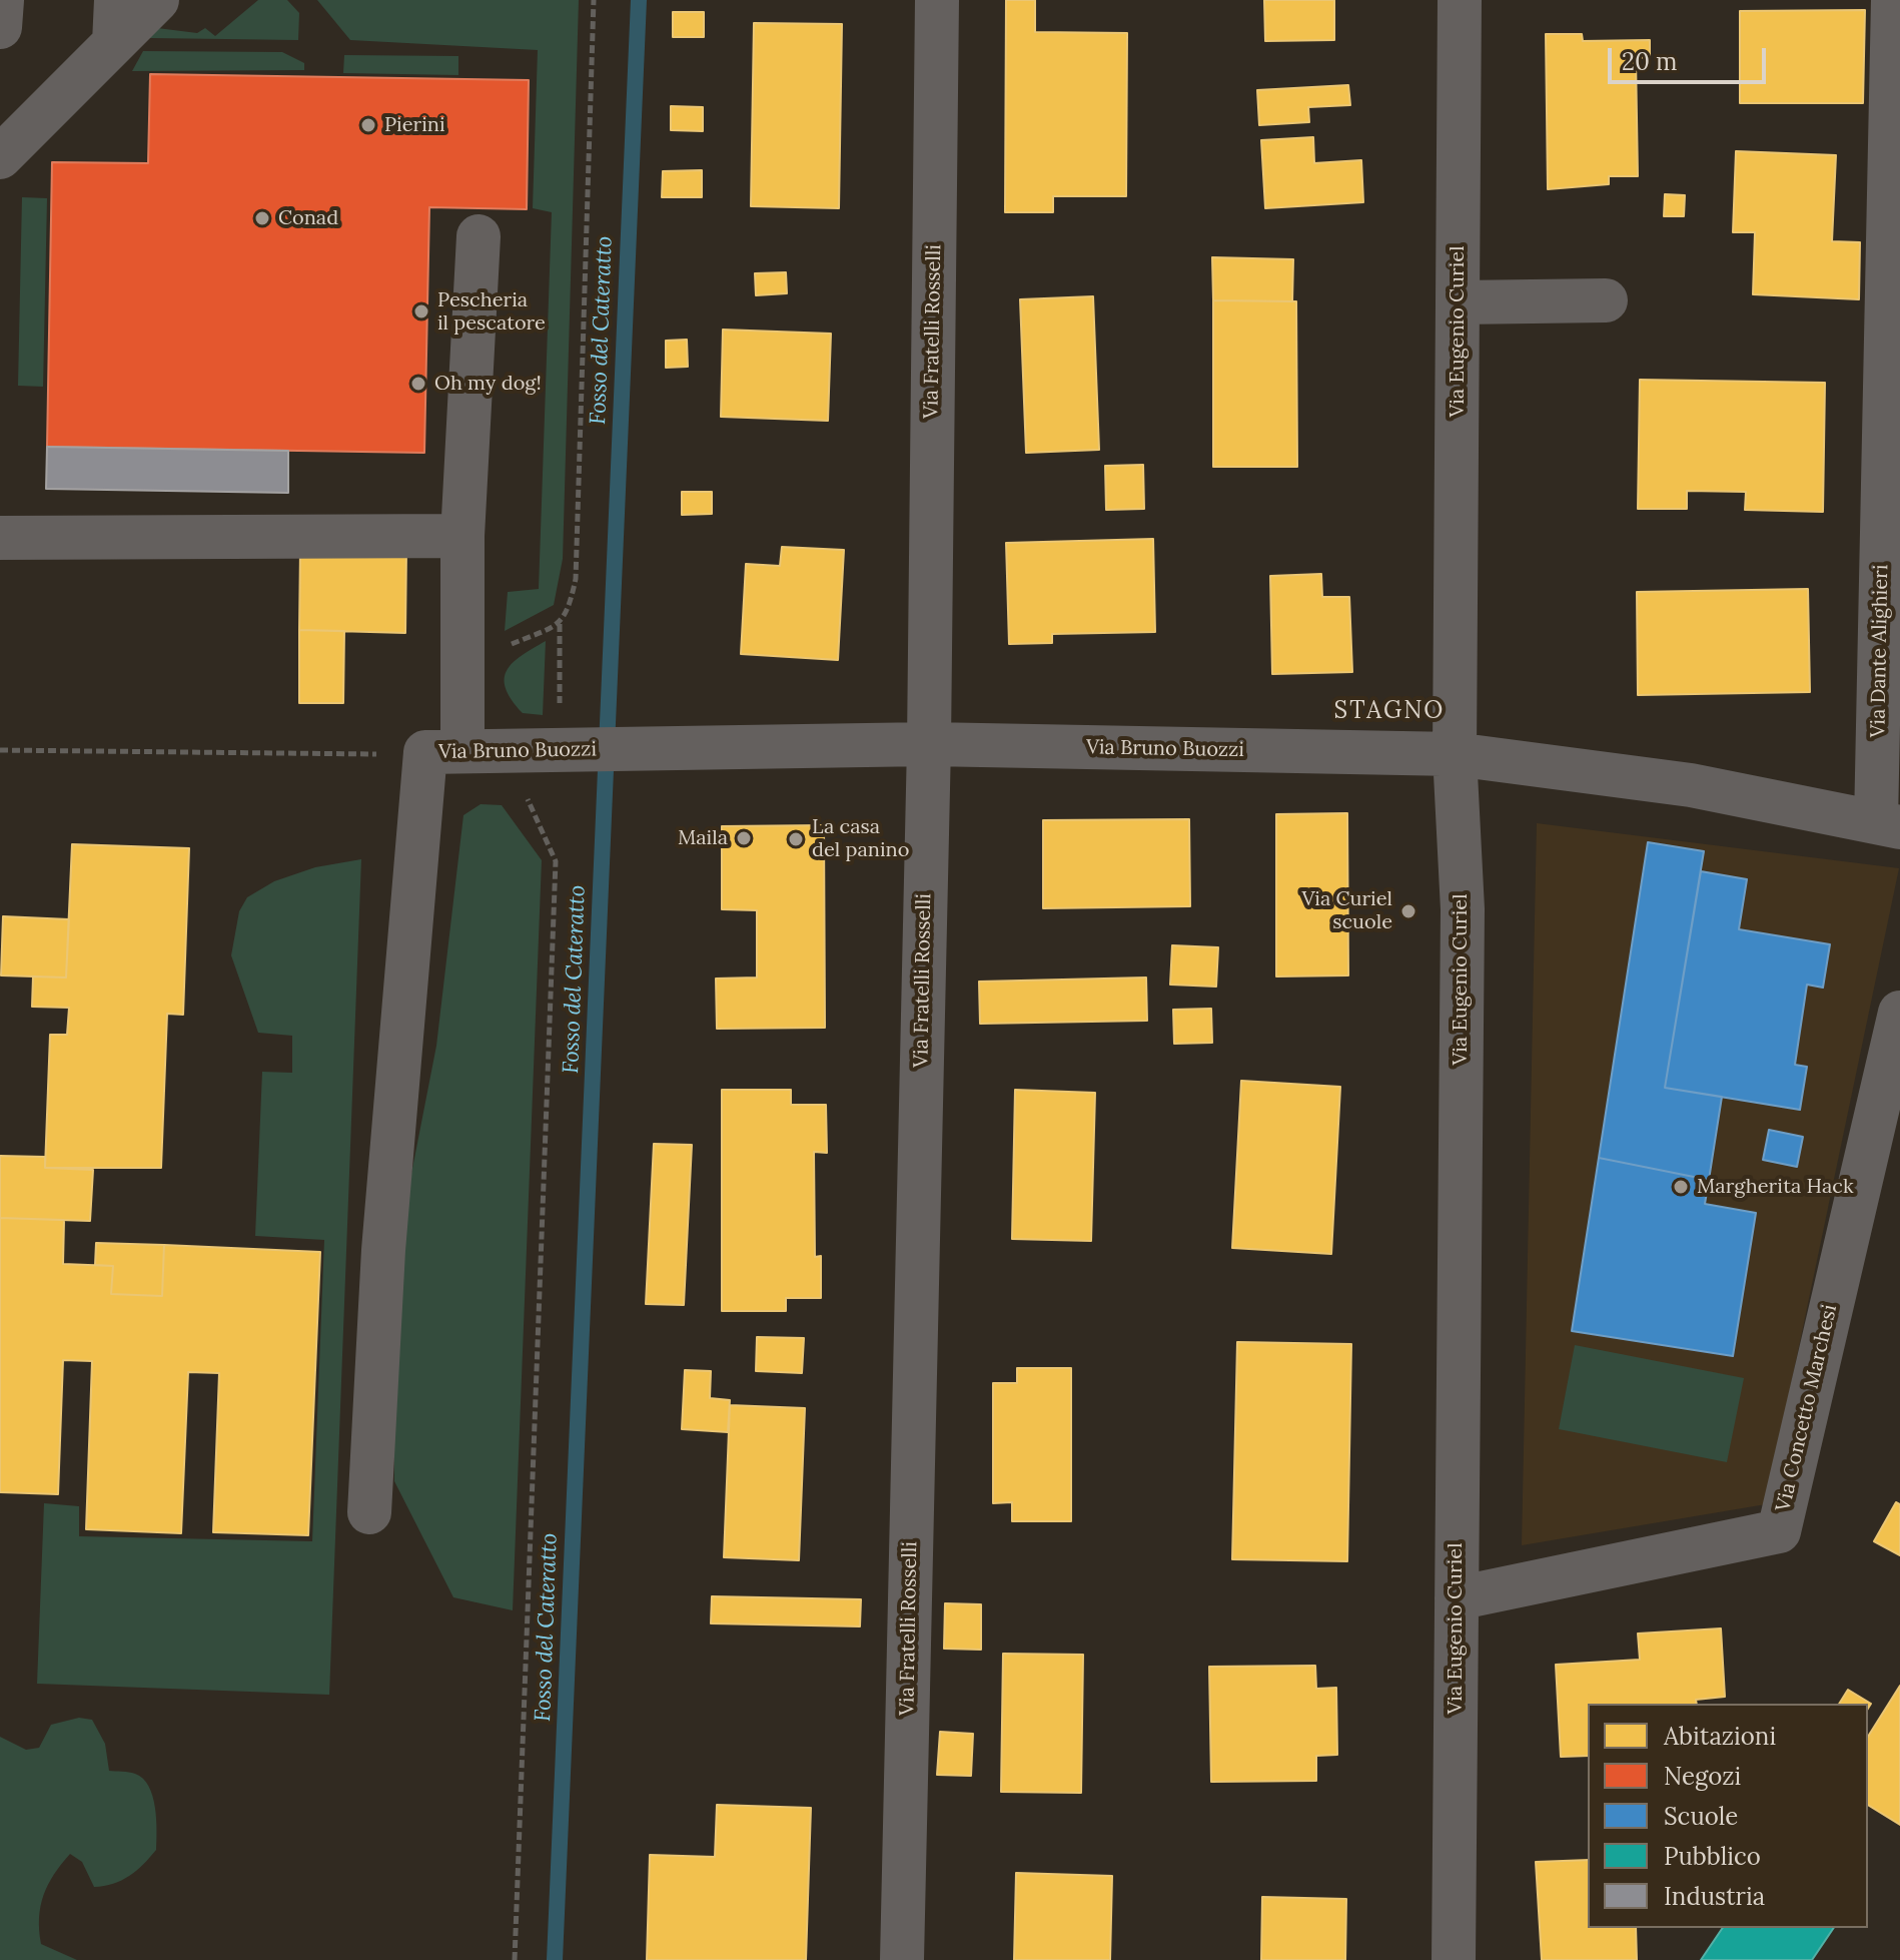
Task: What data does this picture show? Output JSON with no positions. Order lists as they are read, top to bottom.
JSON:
{
  "streets": {
    "street": [
      "Via Fratelli Rosselli",
      "Via Eugenio Curiel",
      "Via Dante Alighieri",
      "Via Bruno Buozzi",
      "Via Concetto Marchesi"
    ]
  },
  "crossings": [
    ["Via Fratelli Rosselli", "Via Bruno Buozzi"],
    ["Via Eugenio Curiel", "Via Bruno Buozzi"],
    ["Via Eugenio Curiel", "Via Concetto Marchesi"],
    ["Via Dante Alighieri", "Via Bruno Buozzi"]
  ],
  "districts": ["STAGNO"],
  "water": ["Fosso del Cateratto"],
  "places": [
    "Pierini",
    "Conad",
    "Pescheria il pescatore",
    "Oh my dog!",
    "Maila",
    "La casa del panino",
    "Via Curiel scuole",
    "Margherita Hack"
  ],
  "legend": [
    "Abitazioni",
    "Negozi",
    "Scuole",
    "Pubblico",
    "Industria"
  ],
  "scale_bar": "20 m"
}
